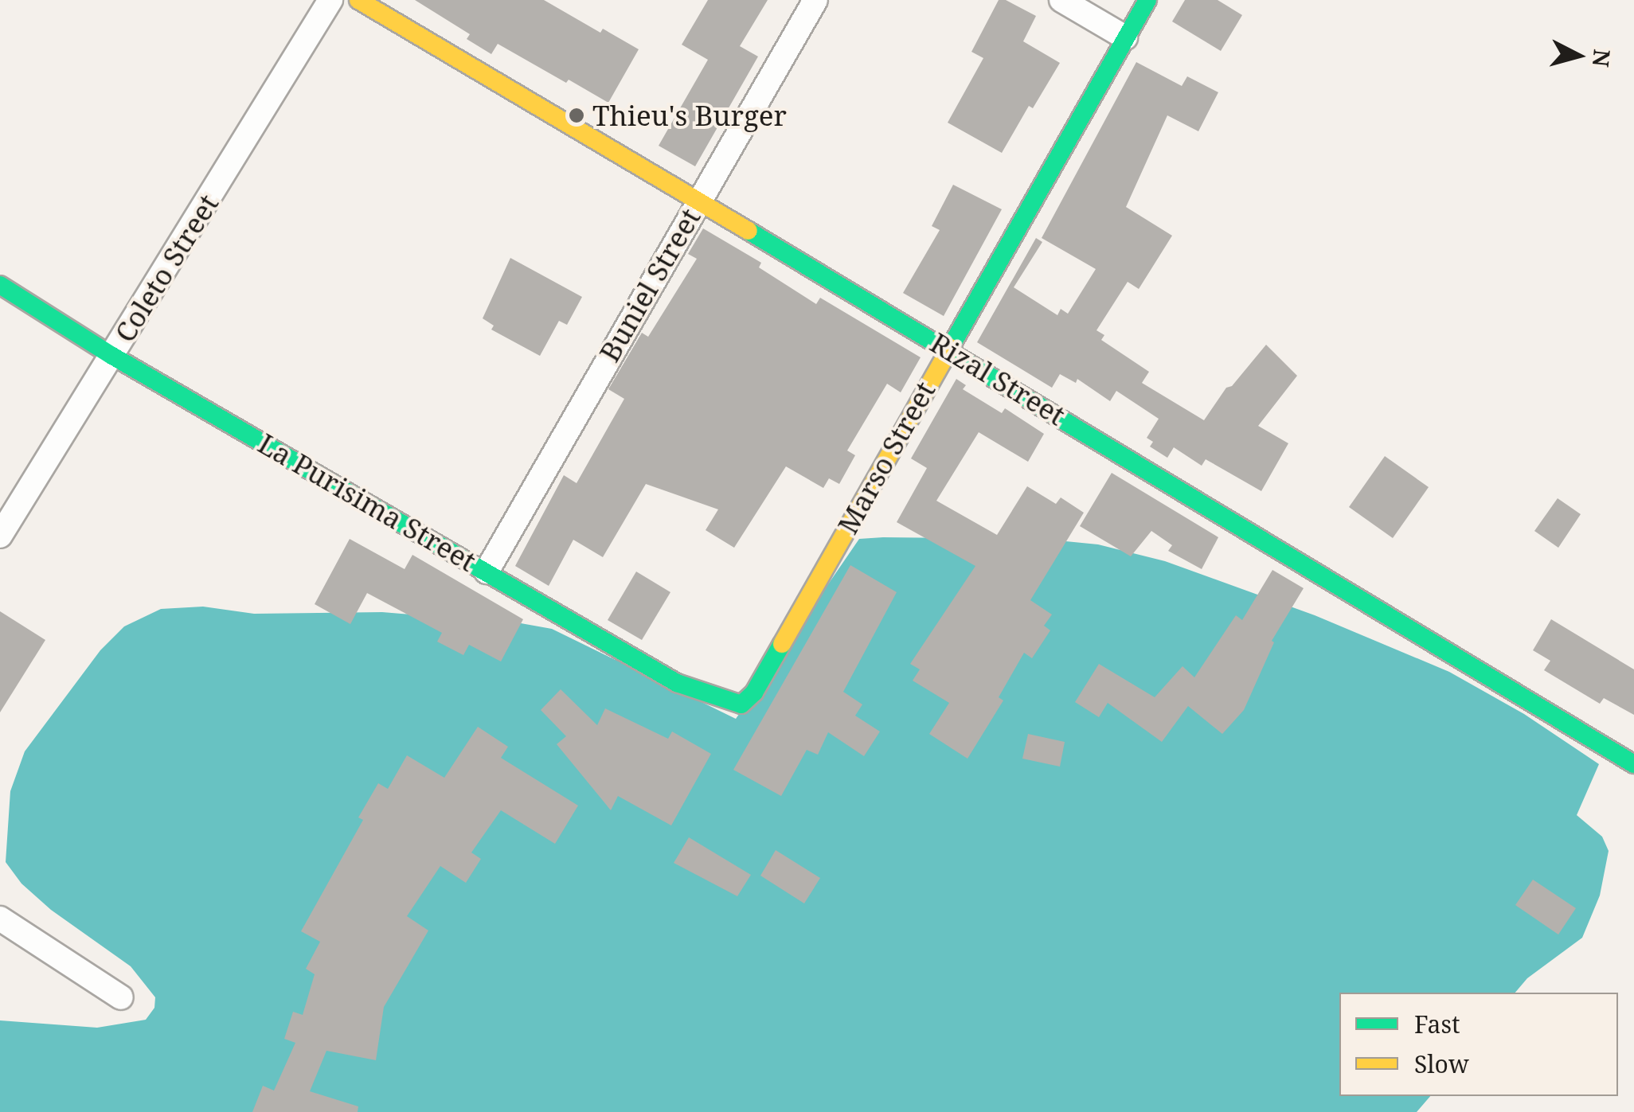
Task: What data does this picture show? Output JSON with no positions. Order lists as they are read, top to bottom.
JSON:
{
  "streets": {
    "street": [
      "Coleto Street",
      "Buniel Street",
      "Rizal Street",
      "Marso Street",
      "La Purisima Street"
    ]
  },
  "crossings": [
    ["Coleto Street", "La Purisima Street"],
    ["Buniel Street", "Rizal Street"],
    ["Buniel Street", "La Purisima Street"],
    ["Rizal Street", "Marso Street"],
    ["Marso Street", "La Purisima Street"]
  ],
  "places": ["Thieu's Burger"],
  "legend": ["Fast", "Slow"],
  "north": "right"
}
